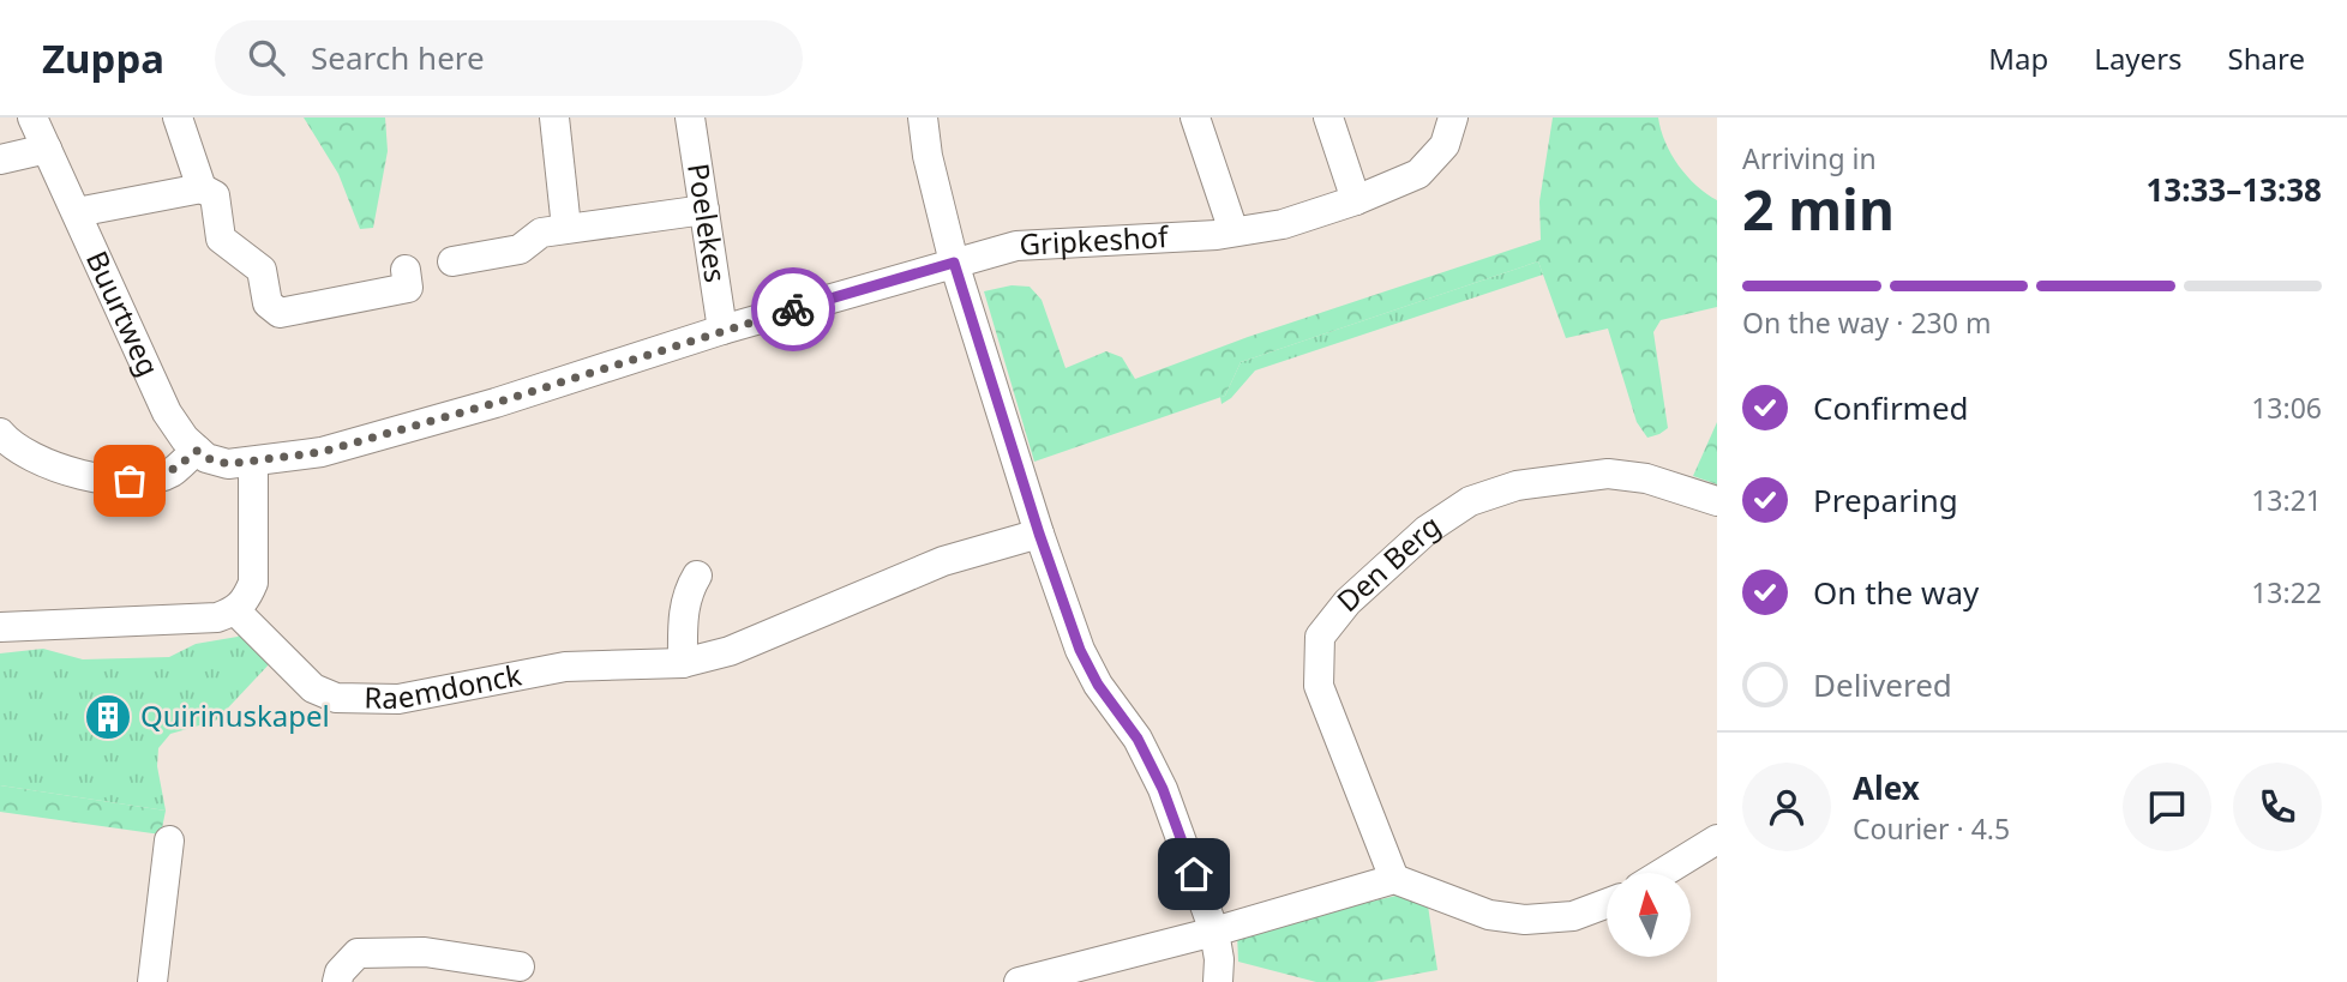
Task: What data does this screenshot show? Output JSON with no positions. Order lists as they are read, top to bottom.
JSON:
{
  "streets": {
    "street": [
      "Poelekes",
      "Gripkeshof",
      "Buurtweg",
      "Den Berg",
      "Raemdonck"
    ]
  },
  "places": {
    "building": ["Quirinuskapel"]
  },
  "north": "top",
  "page": {
    "header": "Zuppa",
    "search": "Search here",
    "nav": ["Map", "Layers", "Share"],
    "heading": ["2 min", "Arriving in", "13:33–13:38"],
    "panel": ["Alex", "Courier · 4.5"],
    "bar": "On the way · 230 m",
    "list": [
      ["Confirmed", "13:06"],
      ["Preparing", "13:21"],
      ["On the way", "13:22"],
      "Delivered"
    ]
  }
}
